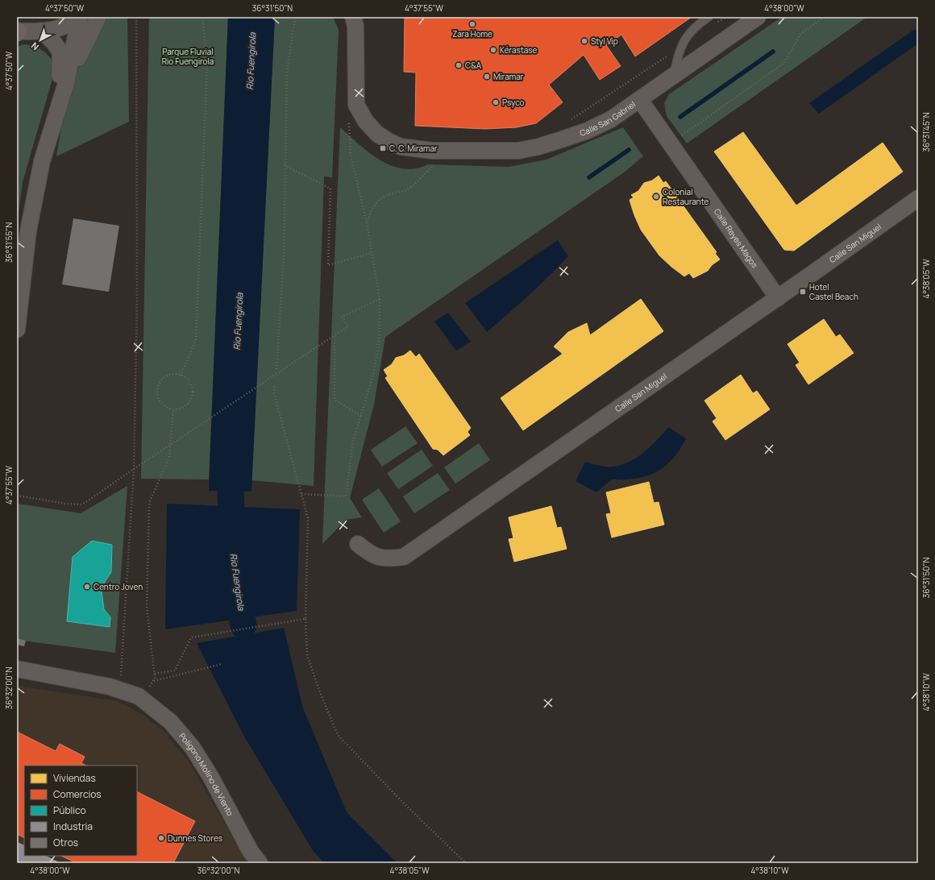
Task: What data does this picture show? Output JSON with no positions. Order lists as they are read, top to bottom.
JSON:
{
  "streets": {
    "street": [
      "Calle San Gabriel",
      "Calle Reyes Magos",
      "Calle San Miguel",
      "Polígono Molino de Viento"
    ]
  },
  "crossings": [
    ["Calle San Gabriel", "Calle Reyes Magos"],
    ["Calle Reyes Magos", "Calle San Miguel"]
  ],
  "water": ["Rio Fuengirola"],
  "parks": ["Parque Fluvial Rio Fuengirola"],
  "places": {
    "other": [
      "Zara Home",
      "Styl Vip",
      "Kérastase",
      "C&A",
      "Miramar",
      "Psyco",
      "Colonial Restaurante",
      "Centro Joven",
      "Dunnes Stores"
    ],
    "transit": ["C. C. Miramar", "Hotel Castel Beach"]
  },
  "legend": [
    "Viviendas",
    "Comercios",
    "Público",
    "Industria",
    "Otros"
  ],
  "north": "bottom left",
  "coordinates": [
    "4°37'50\"W",
    "36°31'50\"N",
    "4°37'55\"W",
    "4°38'00\"W",
    "36°31'45\"N",
    "36°31'55\"N",
    "4°38'05\"W",
    "36°32'00\"N",
    "4°38'10\"W"
  ]
}
